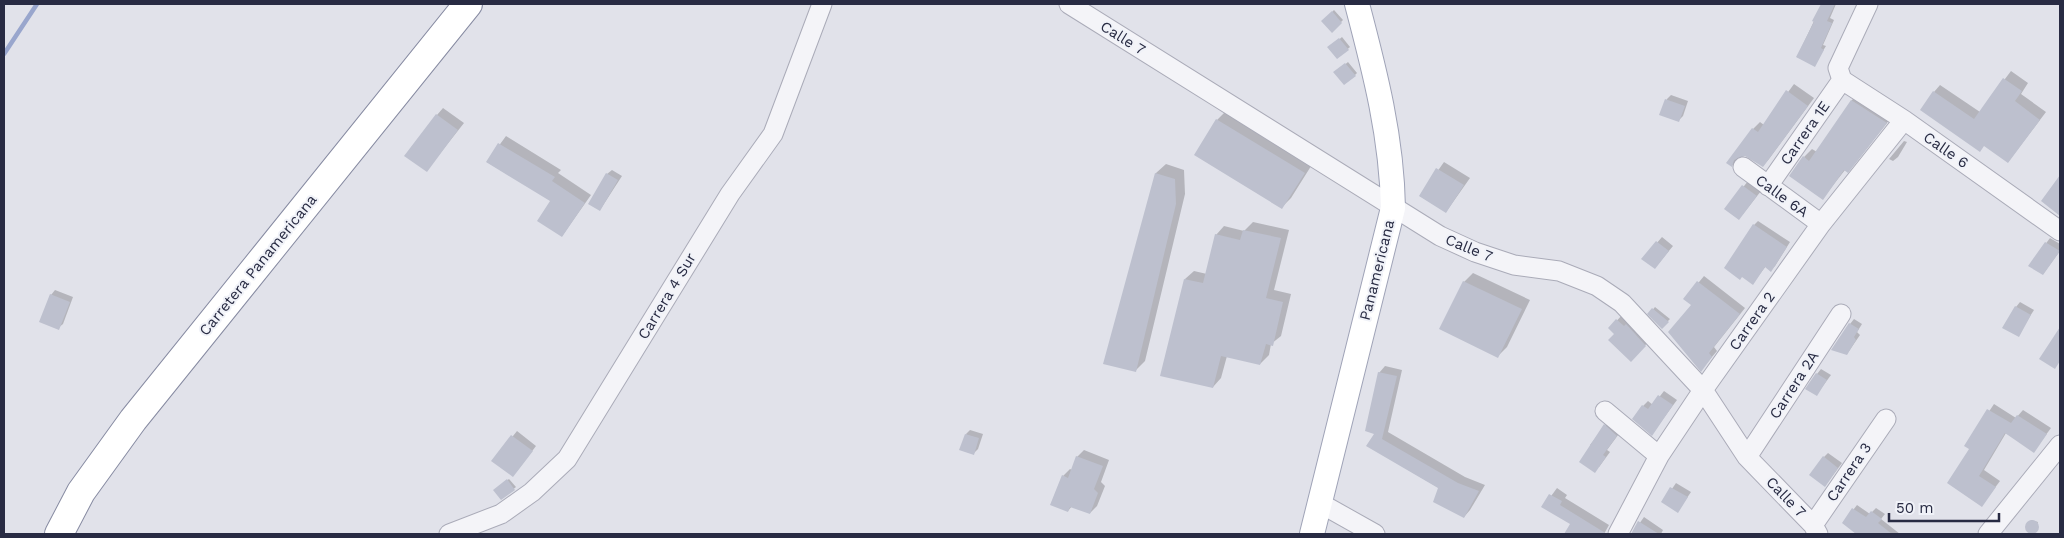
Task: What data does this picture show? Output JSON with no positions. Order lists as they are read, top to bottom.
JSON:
{
  "streets": {
    "highway": ["Carretera Panamericana"],
    "main road": ["Panamericana"],
    "street": [
      "Calle 7",
      "Carrera 1E",
      "Calle 6",
      "Calle 6A",
      "Carrera 4 Sur",
      "Carrera 2",
      "Carrera 2A",
      "Carrera 3"
    ]
  },
  "crossings": [
    ["Calle 7", "Panamericana"],
    ["Calle 7", "Carrera 2"],
    ["Calle 7", "Carrera 2A"],
    ["Calle 7", "Carrera 3"],
    ["Carrera 1E", "Calle 6"],
    ["Carrera 1E", "Calle 6A"],
    ["Calle 6", "Carrera 2"],
    ["Calle 6A", "Carrera 2"]
  ],
  "scale_bar": "50 m"
}
